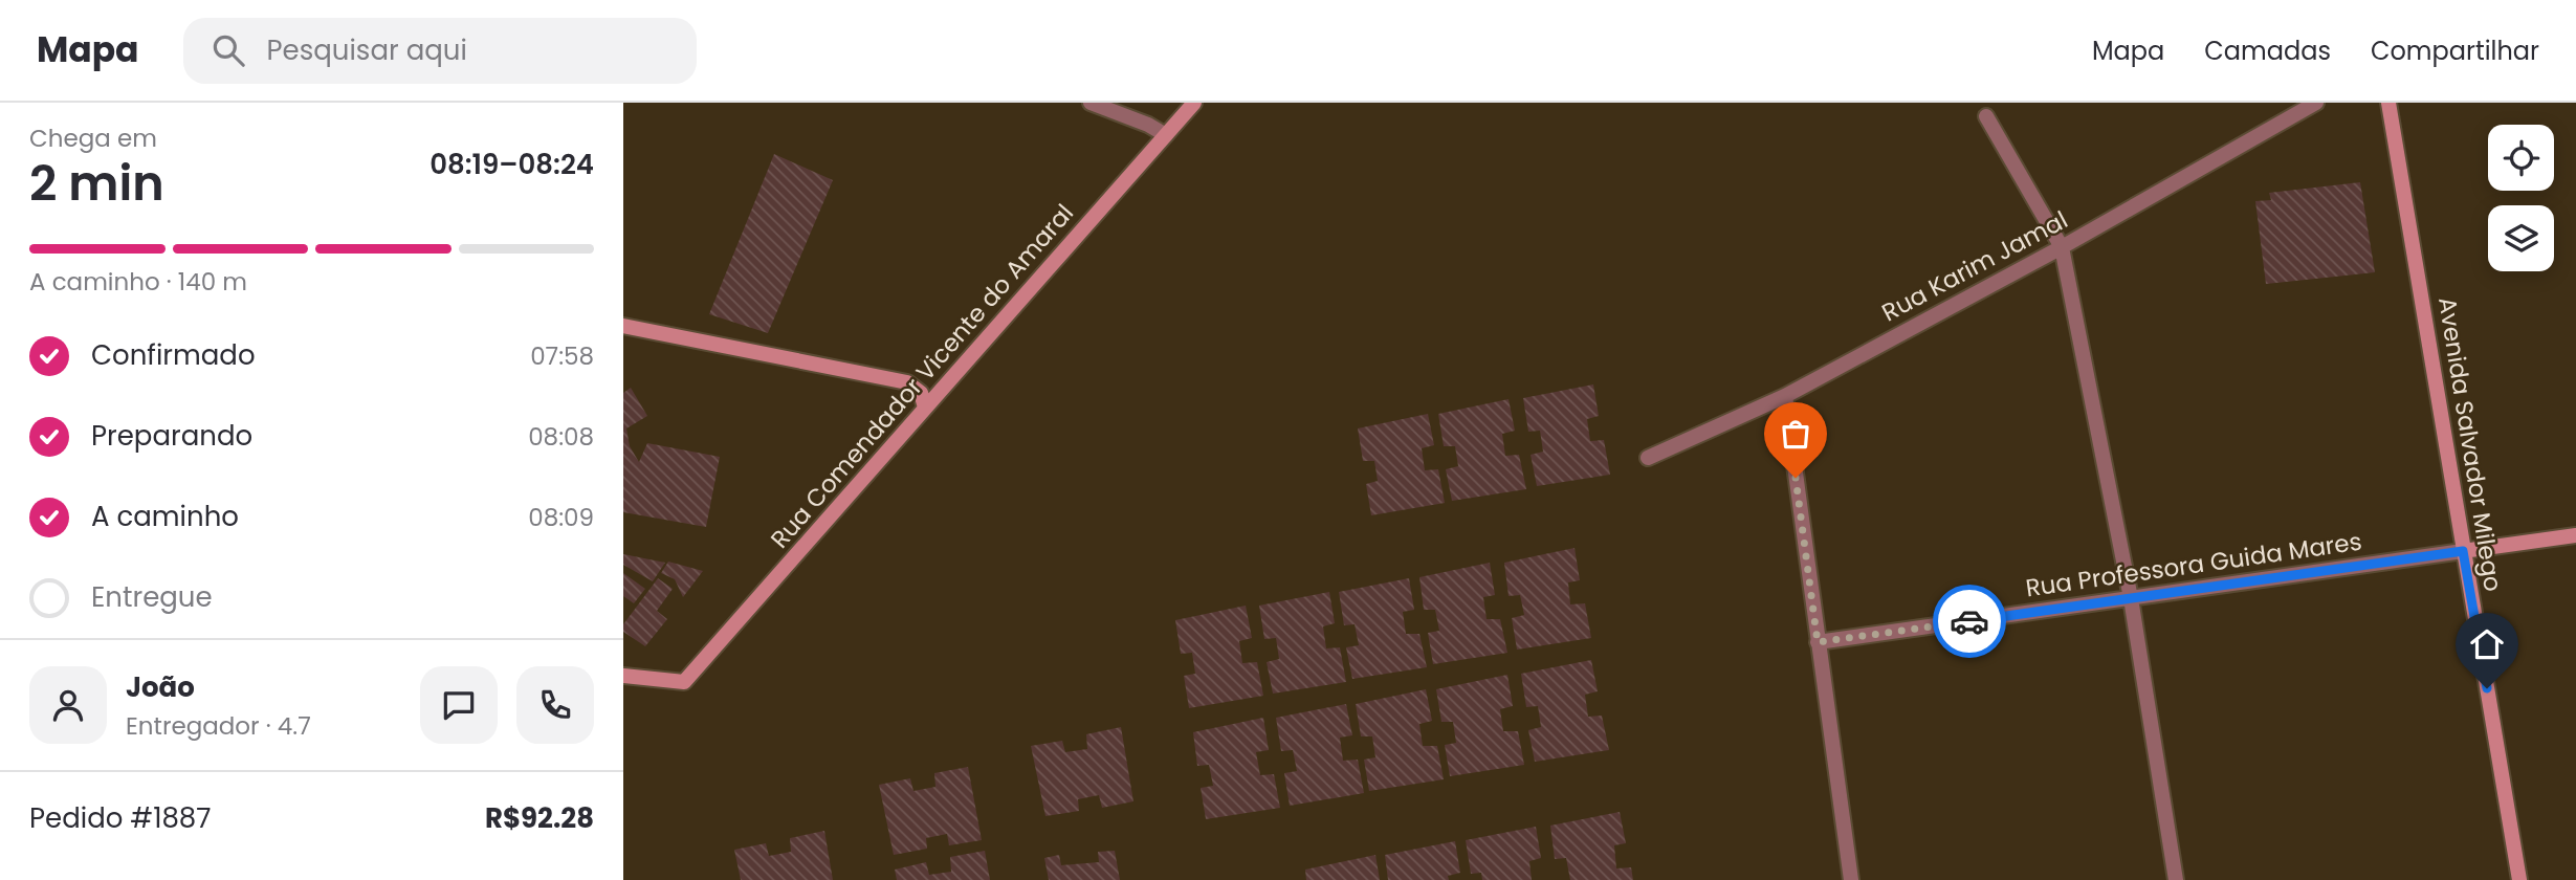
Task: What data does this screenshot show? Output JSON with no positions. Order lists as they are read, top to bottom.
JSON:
{
  "streets": {
    "street": [
      "Rua Karim Jamal",
      "Rua Comendador Vicente do Amaral",
      "Avenida Salvador Milego",
      "Rua Professora Guida Mares"
    ]
  },
  "crossings": [
    ["Avenida Salvador Milego", "Rua Professora Guida Mares"]
  ],
  "page": {
    "header": "Mapa",
    "search": "Pesquisar aqui",
    "nav": ["Mapa", "Camadas", "Compartilhar"],
    "heading": ["2 min", "Chega em", "08:19–08:24"],
    "panel": [
      "João",
      "Entregador · 4.7",
      "Pedido #1887",
      "R$92.28"
    ],
    "bar": "A caminho · 140 m",
    "list": [
      ["Confirmado", "07:58"],
      ["Preparando", "08:08"],
      ["A caminho", "08:09"],
      "Entregue"
    ]
  }
}
